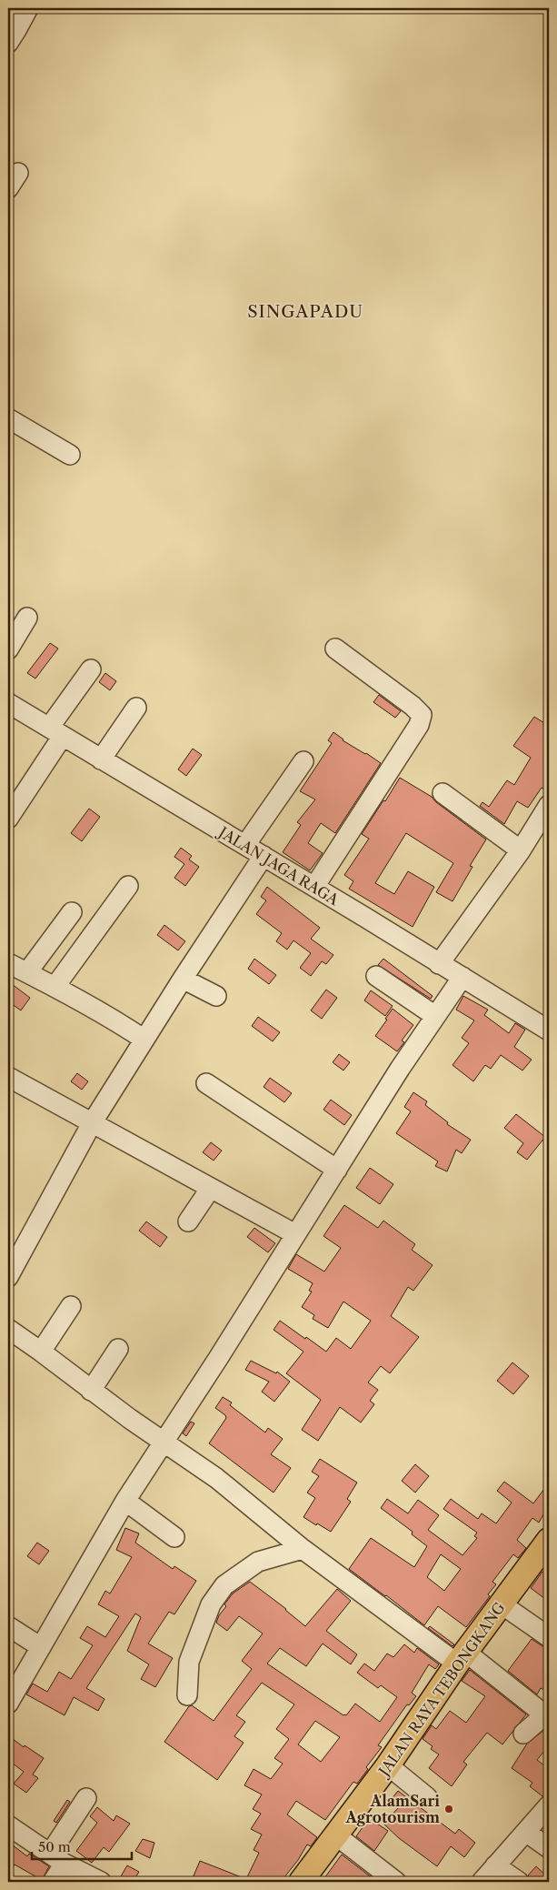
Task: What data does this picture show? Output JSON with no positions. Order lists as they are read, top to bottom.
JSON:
{
  "streets": {
    "main road": ["JALAN RAYA TEBONGKANG"],
    "street": ["JALAN JAGA RAGA"]
  },
  "districts": ["SINGAPADU"],
  "places": ["AlamSari Agrotourism"],
  "scale_bar": "50 m"
}
